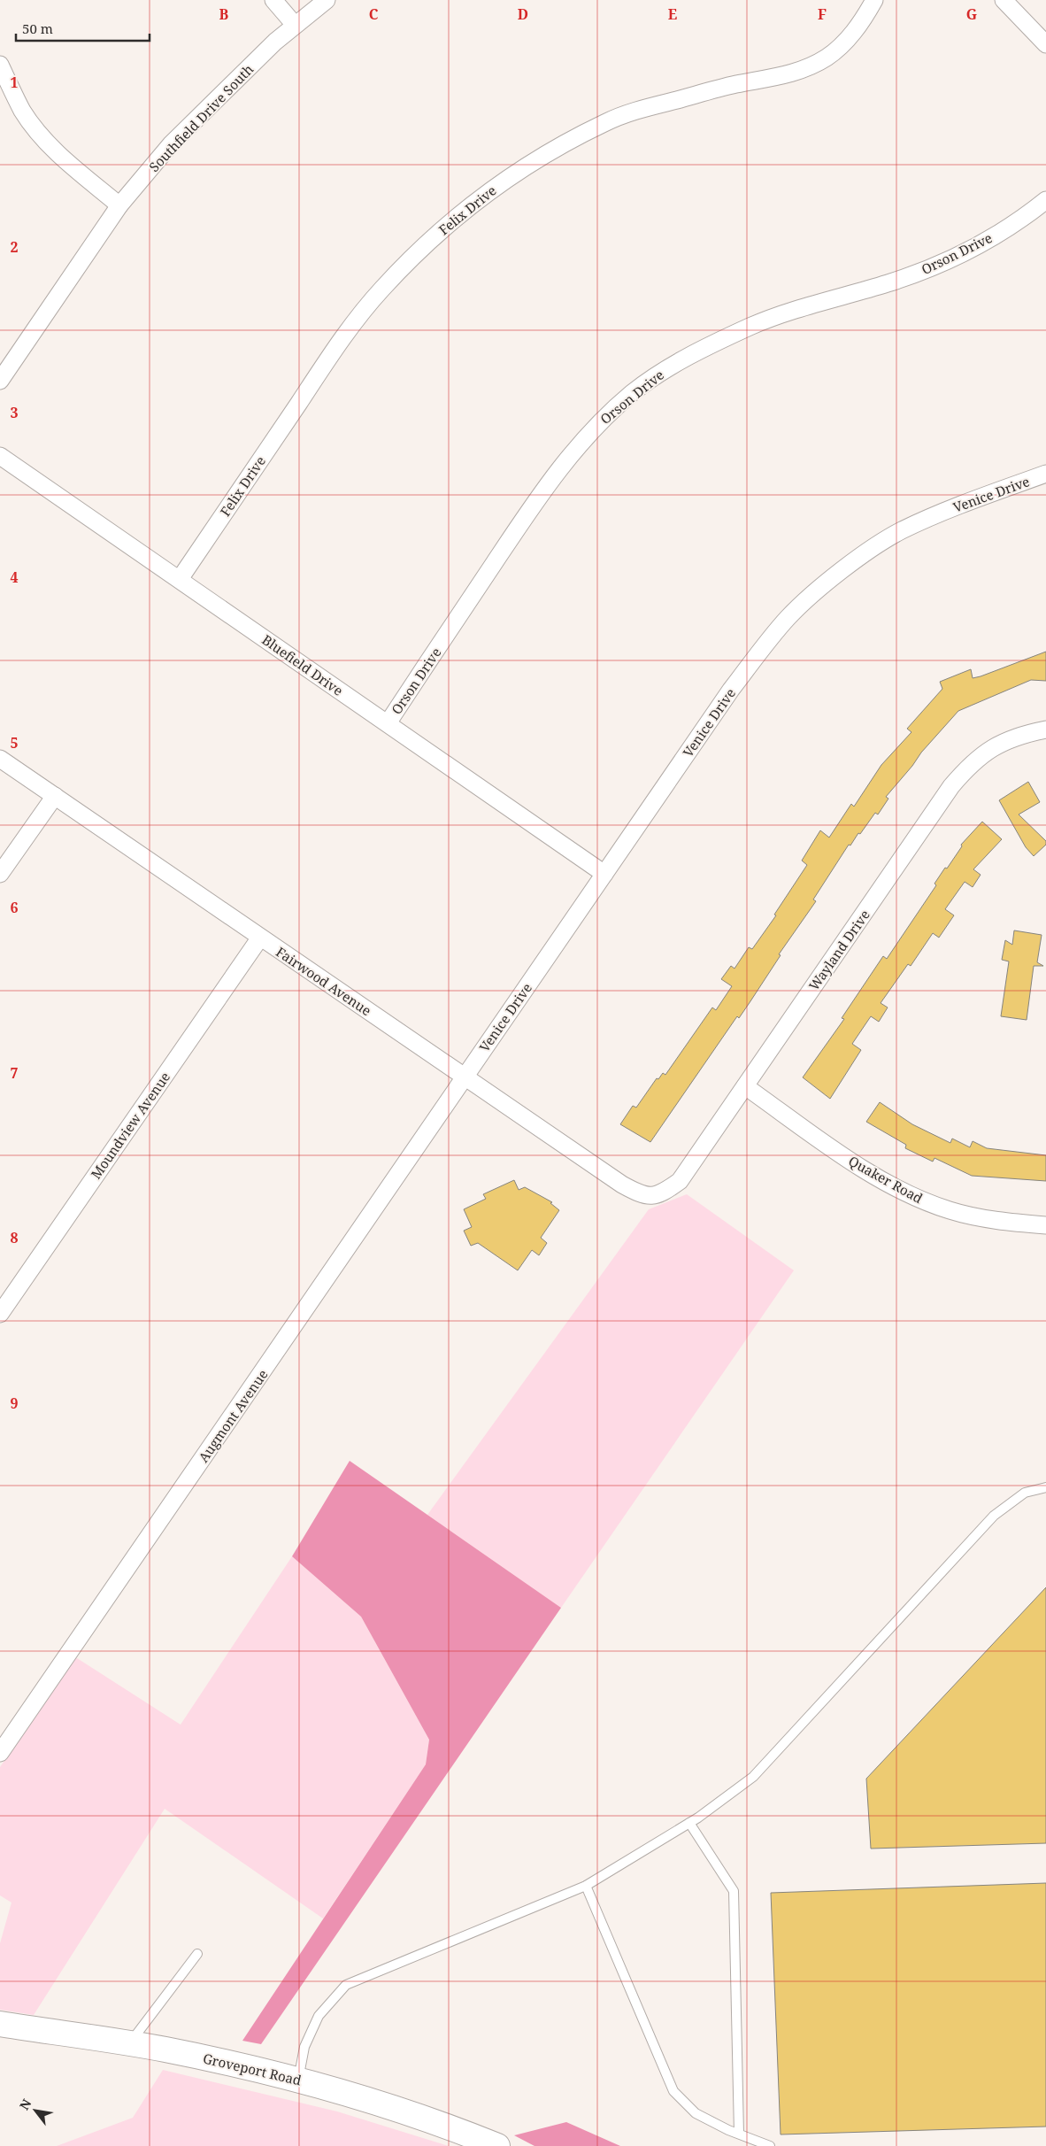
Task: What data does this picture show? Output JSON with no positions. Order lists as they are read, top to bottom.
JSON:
{
  "streets": {
    "main road": ["Groveport Road"],
    "street": [
      "Southfield Drive South",
      "Felix Drive",
      "Orson Drive",
      "Venice Drive",
      "Bluefield Drive",
      "Wayland Drive",
      "Fairwood Avenue",
      "Moundview Avenue",
      "Quaker Road",
      "Augmont Avenue"
    ]
  },
  "crossings": [
    ["Felix Drive", "Bluefield Drive"],
    ["Orson Drive", "Bluefield Drive"],
    ["Venice Drive", "Bluefield Drive"],
    ["Venice Drive", "Fairwood Avenue"],
    ["Venice Drive", "Augmont Avenue"],
    ["Wayland Drive", "Fairwood Avenue"],
    ["Wayland Drive", "Quaker Road"],
    ["Fairwood Avenue", "Moundview Avenue"],
    ["Fairwood Avenue", "Augmont Avenue"]
  ],
  "scale_bar": "50 m",
  "north": "top left",
  "grid": {
    "columns": [
      "B",
      "C",
      "D",
      "E",
      "F",
      "G"
    ],
    "rows": [
      "1",
      "2",
      "3",
      "4",
      "5",
      "6",
      "7",
      "8",
      "9"
    ]
  }
}
